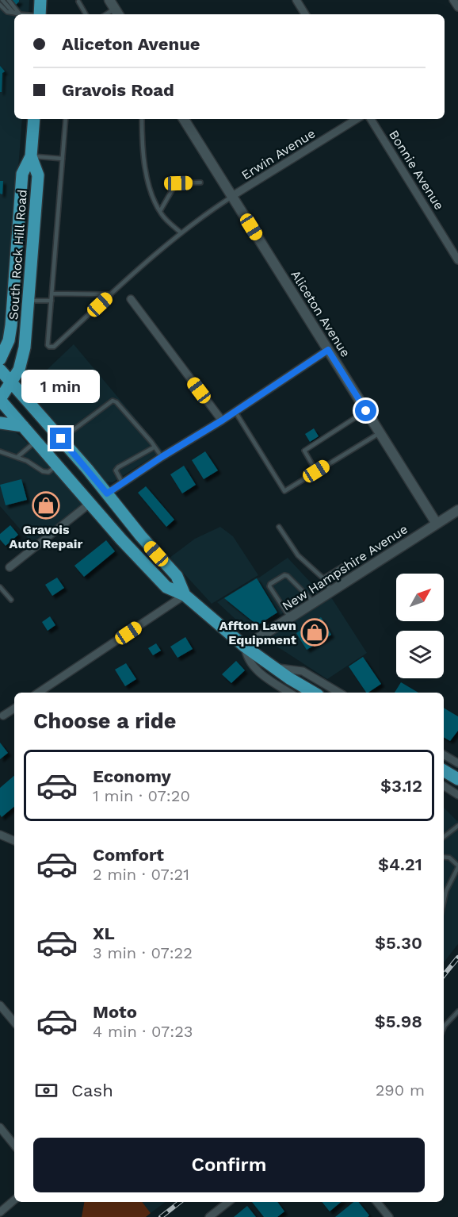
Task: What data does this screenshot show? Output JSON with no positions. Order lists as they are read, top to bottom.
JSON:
{
  "streets": {
    "main road": ["South Rock Hill Road"],
    "street": [
      "Erwin Avenue",
      "Bonnie Avenue",
      "Aliceton Avenue",
      "New Hampshire Avenue"
    ]
  },
  "crossings": [
    ["Erwin Avenue", "Aliceton Avenue"],
    ["Aliceton Avenue", "New Hampshire Avenue"]
  ],
  "places": {
    "shop": ["Gravois Auto Repair", "Affton Lawn Equipment"]
  },
  "north": "top right",
  "page": {
    "banner": ["Aliceton Avenue", "Gravois Road"],
    "bubble": "1 min",
    "heading": "Choose a ride",
    "list": [
      {
        "name": "Economy",
        "note": "1 min · 07:20",
        "value": "$3.12"
      },
      {
        "name": "Comfort",
        "note": "2 min · 07:21",
        "value": "$4.21"
      },
      {
        "name": "XL",
        "note": "3 min · 07:22",
        "value": "$5.30"
      },
      {
        "name": "Moto",
        "note": "4 min · 07:23",
        "value": "$5.98"
      }
    ],
    "pay": ["Cash", "290 m"],
    "buttons": "Confirm"
  }
}
